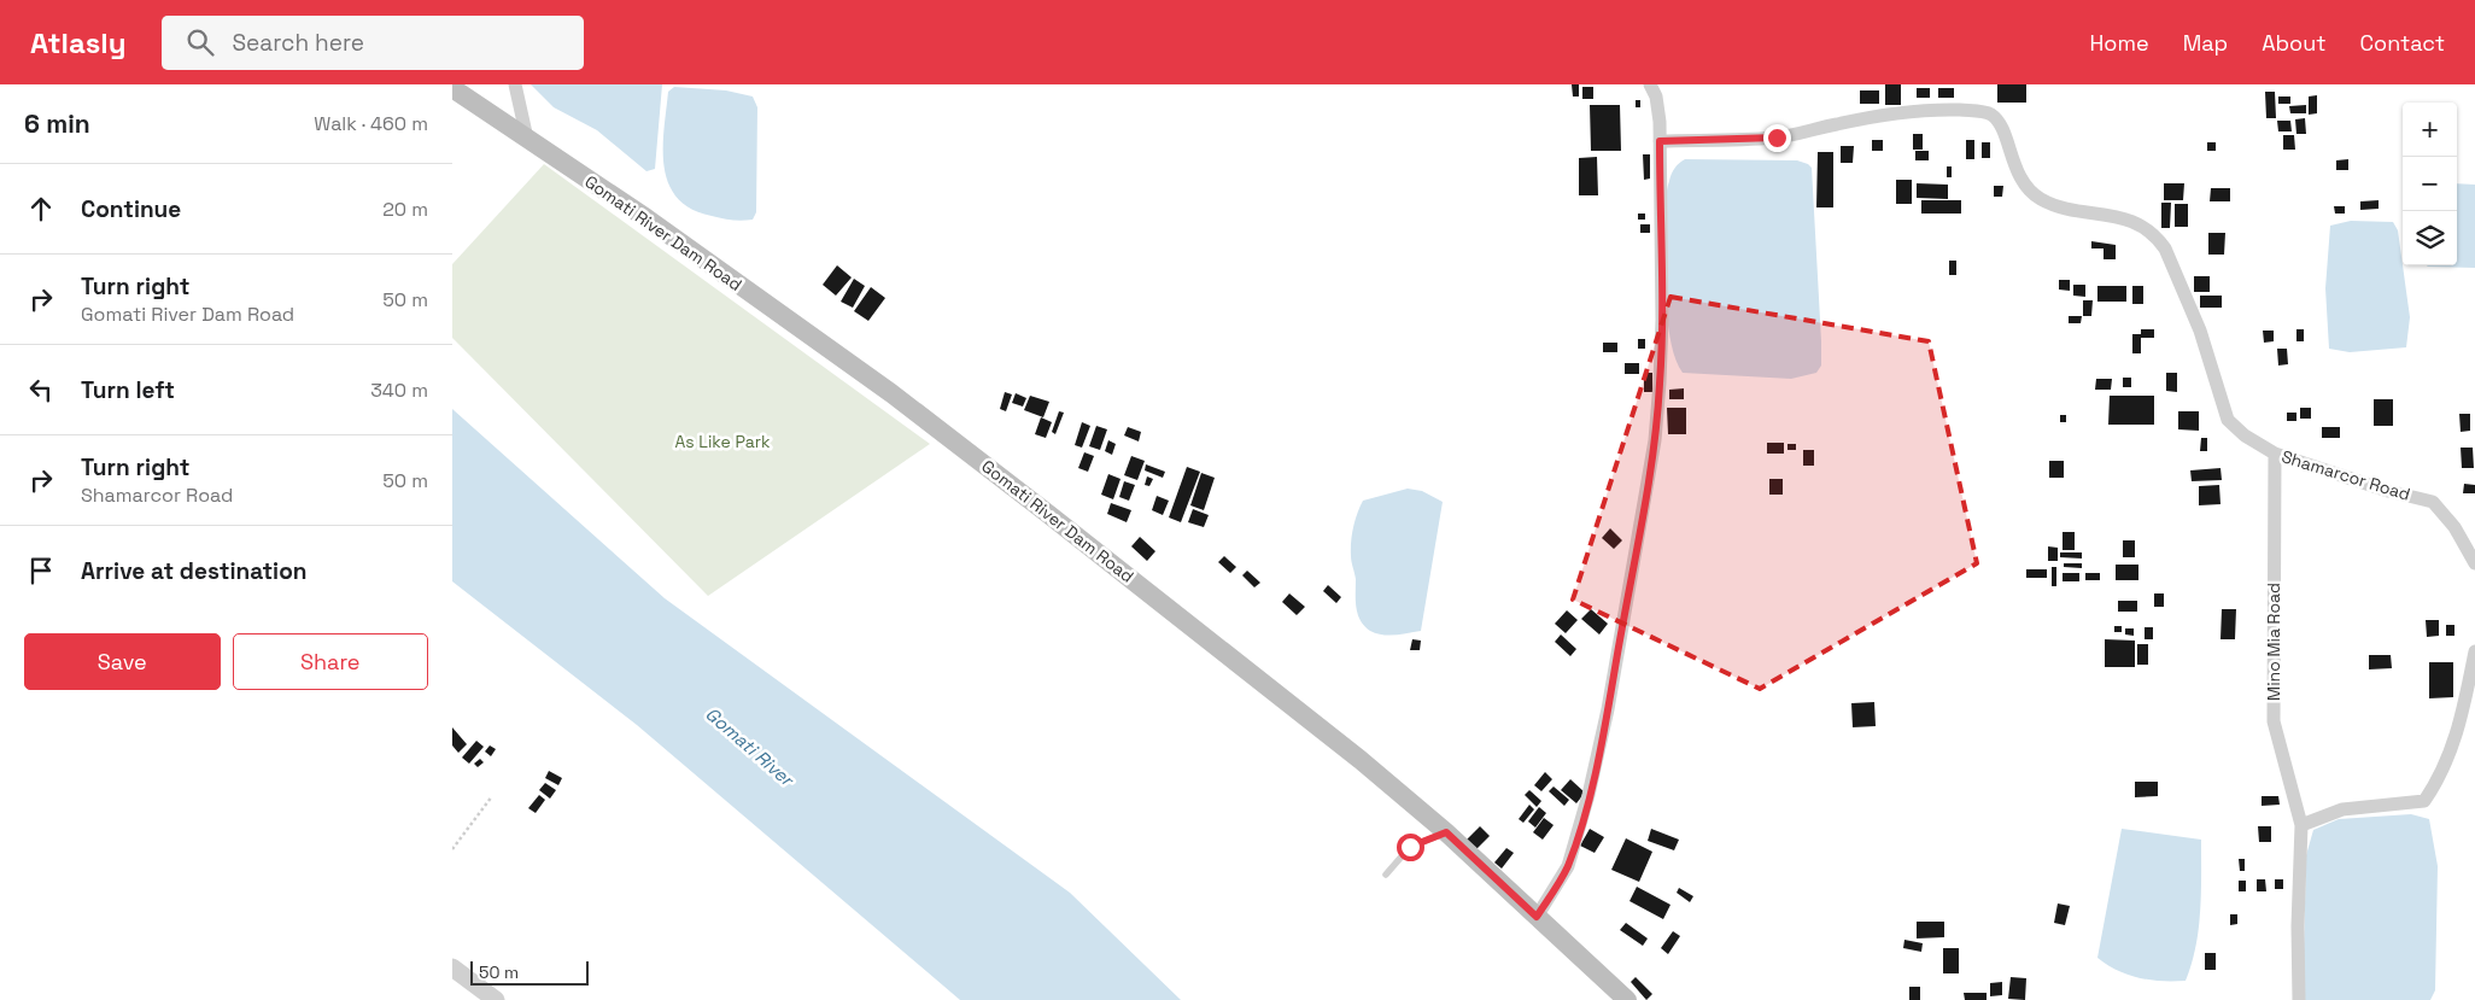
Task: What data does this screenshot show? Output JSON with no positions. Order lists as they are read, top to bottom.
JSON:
{
  "streets": {
    "main road": ["Gomati River Dam Road"],
    "street": ["Shamarcor Road", "Mino Mia Road"]
  },
  "crossings": [
    ["Shamarcor Road", "Mino Mia Road"]
  ],
  "water": ["Gomati River"],
  "parks": ["As Like Park"],
  "scale_bar": "50 m",
  "page": {
    "header": "Atlasly",
    "search": "Search here",
    "nav": [
      "Home",
      "Map",
      "About",
      "Contact"
    ],
    "heading": ["6 min", "Walk · 460 m"],
    "map_buttons": ["+", "−"],
    "list": [
      ["Continue", "20 m"],
      ["Turn right", "Gomati River Dam Road", "50 m"],
      ["Turn left", "340 m"],
      ["Turn right", "Shamarcor Road", "50 m"],
      "Arrive at destination"
    ],
    "buttons": ["Save", "Share"],
    "scale": "50 m"
  }
}
